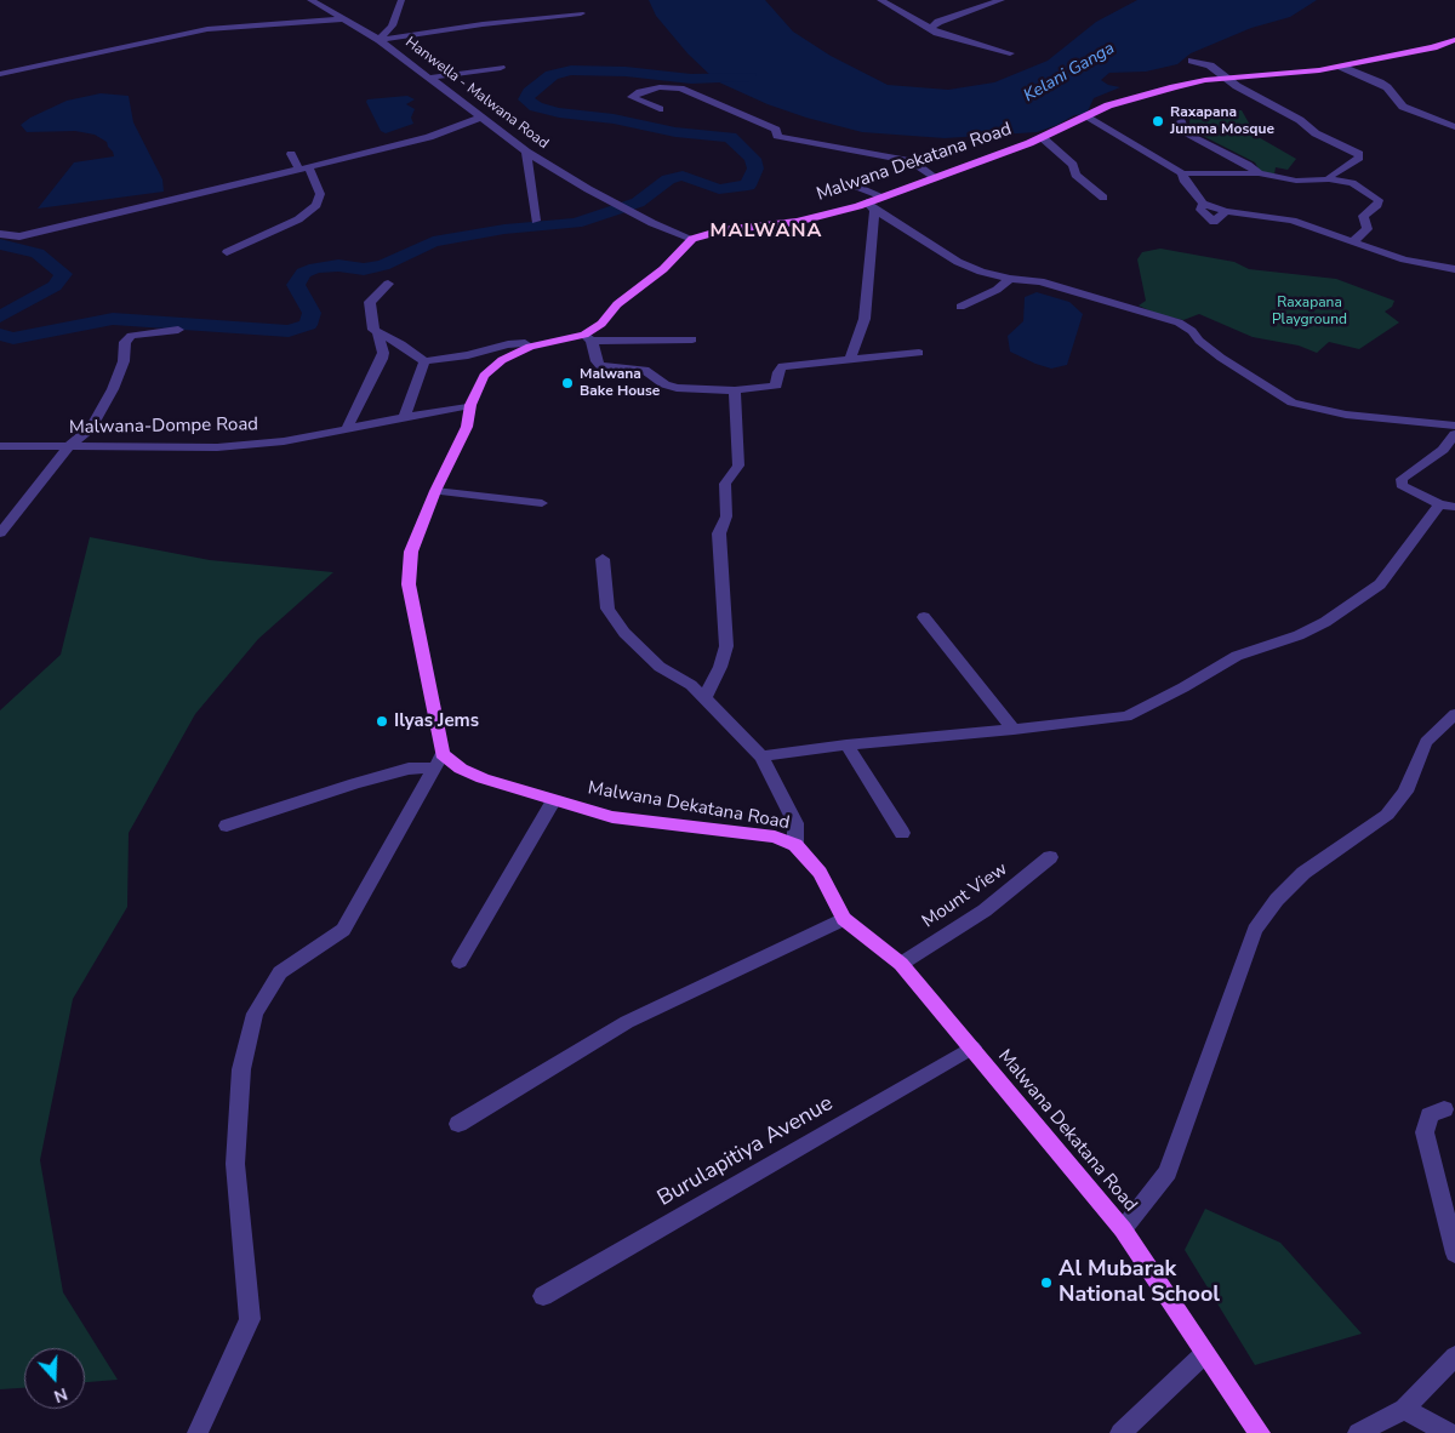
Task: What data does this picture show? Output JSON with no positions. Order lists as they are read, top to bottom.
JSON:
{
  "streets": {
    "main road": ["Malwana Dekatana Road"],
    "street": [
      "Hanwella - Malwana Road",
      "Malwana-Dompe Road",
      "Mount View",
      "Burulapitiya Avenue"
    ]
  },
  "crossings": [
    ["Hanwella - Malwana Road", "Malwana Dekatana Road"],
    ["Malwana Dekatana Road", "Mount View"],
    ["Malwana Dekatana Road", "Burulapitiya Avenue"]
  ],
  "districts": ["MALWANA"],
  "water": ["Kelani Ganga"],
  "parks": ["Raxapana Playground"],
  "places": [
    "Raxapana Jumma Mosque",
    "Malwana Bake House",
    "Ilyas Jems",
    "Al Mubarak National School"
  ],
  "north": "bottom"
}
